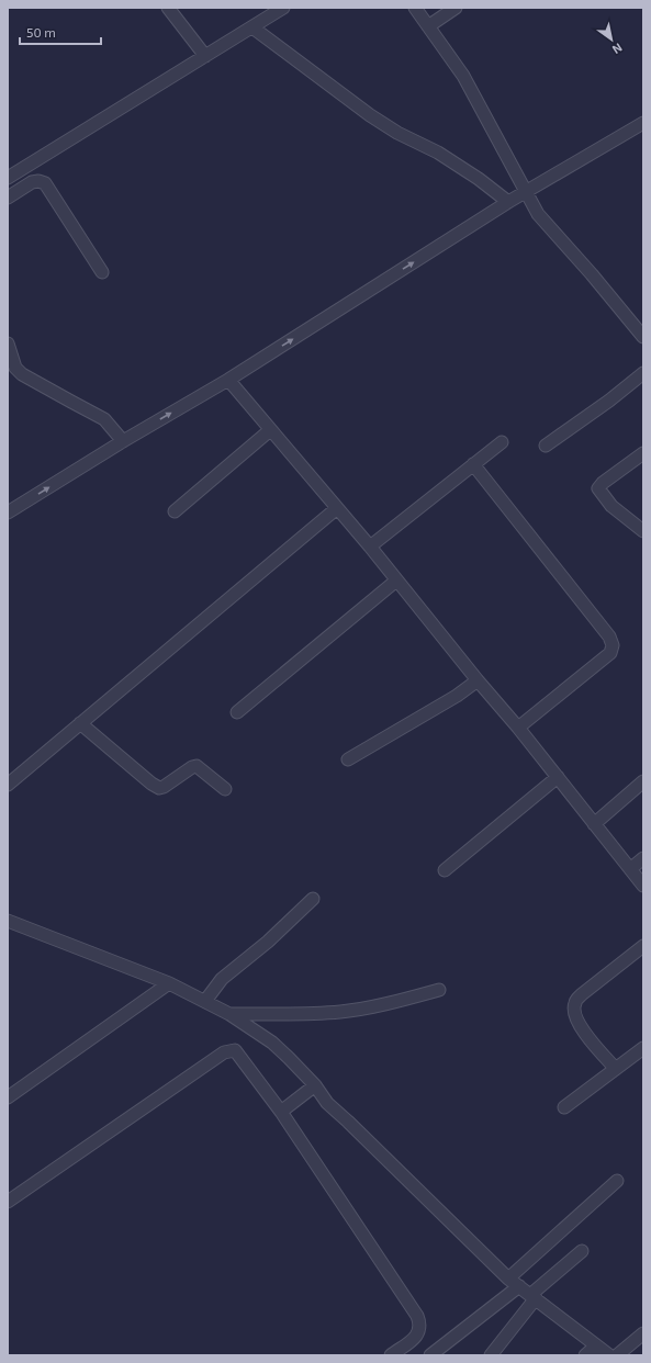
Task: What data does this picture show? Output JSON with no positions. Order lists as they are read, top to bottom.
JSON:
{
  "scale_bar": "50 m",
  "north": "bottom right"
}
